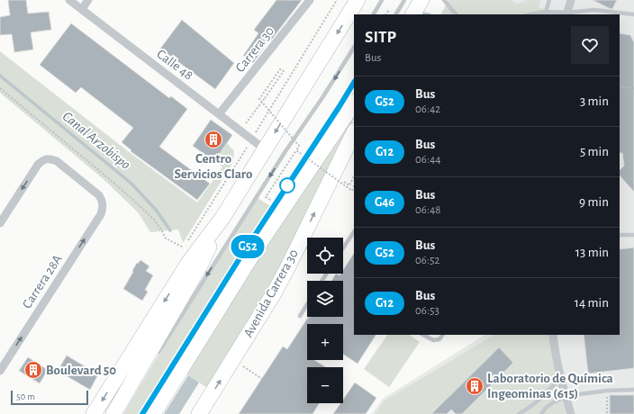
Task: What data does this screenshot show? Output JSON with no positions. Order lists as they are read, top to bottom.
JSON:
{
  "streets": {
    "highway": ["Avenida Carrera 30"],
    "street": ["Carrera 30", "Calle 48", "Carrera 28A"]
  },
  "crossings": [
    ["Carrera 30", "Calle 48"]
  ],
  "water": ["Canal Arzobispo"],
  "places": {
    "building": ["Centro Servicios Claro", "Boulevard 50", "Laboratorio de Química Ingeominas (615)"]
  },
  "lines": ["bus line G52"],
  "scale_bar": "50 m",
  "page": {
    "on_map": "G52",
    "heading": ["SITP", "Bus"],
    "list": [
      {
        "mark": "G52",
        "name": "Bus",
        "note": "06:42",
        "value": "3 min"
      },
      {
        "mark": "G12",
        "name": "Bus",
        "note": "06:44",
        "value": "5 min"
      },
      {
        "mark": "G46",
        "name": "Bus",
        "note": "06:48",
        "value": "9 min"
      },
      {
        "mark": "G52",
        "name": "Bus",
        "note": "06:52",
        "value": "13 min"
      },
      {
        "mark": "G12",
        "name": "Bus",
        "note": "06:53",
        "value": "14 min"
      }
    ],
    "map_buttons": ["+", "−"],
    "scale": "50 m"
  }
}
